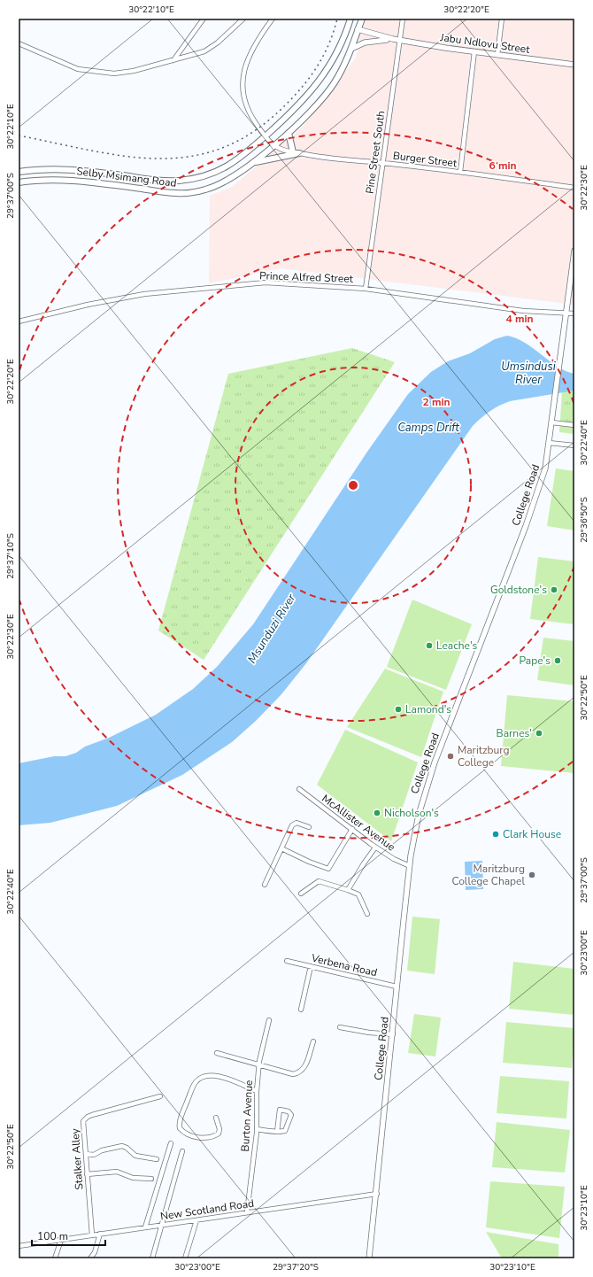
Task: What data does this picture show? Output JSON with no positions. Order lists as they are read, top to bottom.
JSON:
{
  "streets": {
    "main road": ["Selby Msimang Road"],
    "street": [
      "Jabu Ndlovu Street",
      "Pine Street South",
      "Burger Street",
      "Prince Alfred Street",
      "College Road",
      "McAllister Avenue",
      "Verbena Road",
      "Burton Avenue",
      "Stalker Alley",
      "New Scotland Road"
    ]
  },
  "crossings": [
    ["Jabu Ndlovu Street", "Pine Street South"],
    ["Jabu Ndlovu Street", "Selby Msimang Road"],
    ["Pine Street South", "Burger Street"],
    ["Pine Street South", "Prince Alfred Street"],
    ["Burger Street", "Selby Msimang Road"],
    ["Prince Alfred Street", "College Road"],
    ["College Road", "McAllister Avenue"],
    ["College Road", "Verbena Road"],
    ["College Road", "New Scotland Road"],
    ["Burton Avenue", "New Scotland Road"],
    ["Stalker Alley", "New Scotland Road"]
  ],
  "water": ["Umsindusi River", "Camps Drift", "Msunduzi River"],
  "places": [
    "Goldstone's",
    "Leache's",
    "Pape's",
    "Lamond's",
    "Barnes'",
    "Maritzburg College",
    "Nicholson's",
    "Clark House",
    "Maritzburg College Chapel"
  ],
  "scale_bar": "100 m",
  "coordinates": [
    "30°22'10\"E",
    "30°22'20\"E",
    "30°22'30\"E",
    "29°37'00\"S",
    "30°22'40\"E",
    "29°36'50\"S",
    "29°37'10\"S",
    "30°22'50\"E",
    "30°23'00\"E",
    "30°23'10\"E",
    "29°37'20\"S"
  ],
  "rings": ["6 min", "4 min", "2 min"]
}
